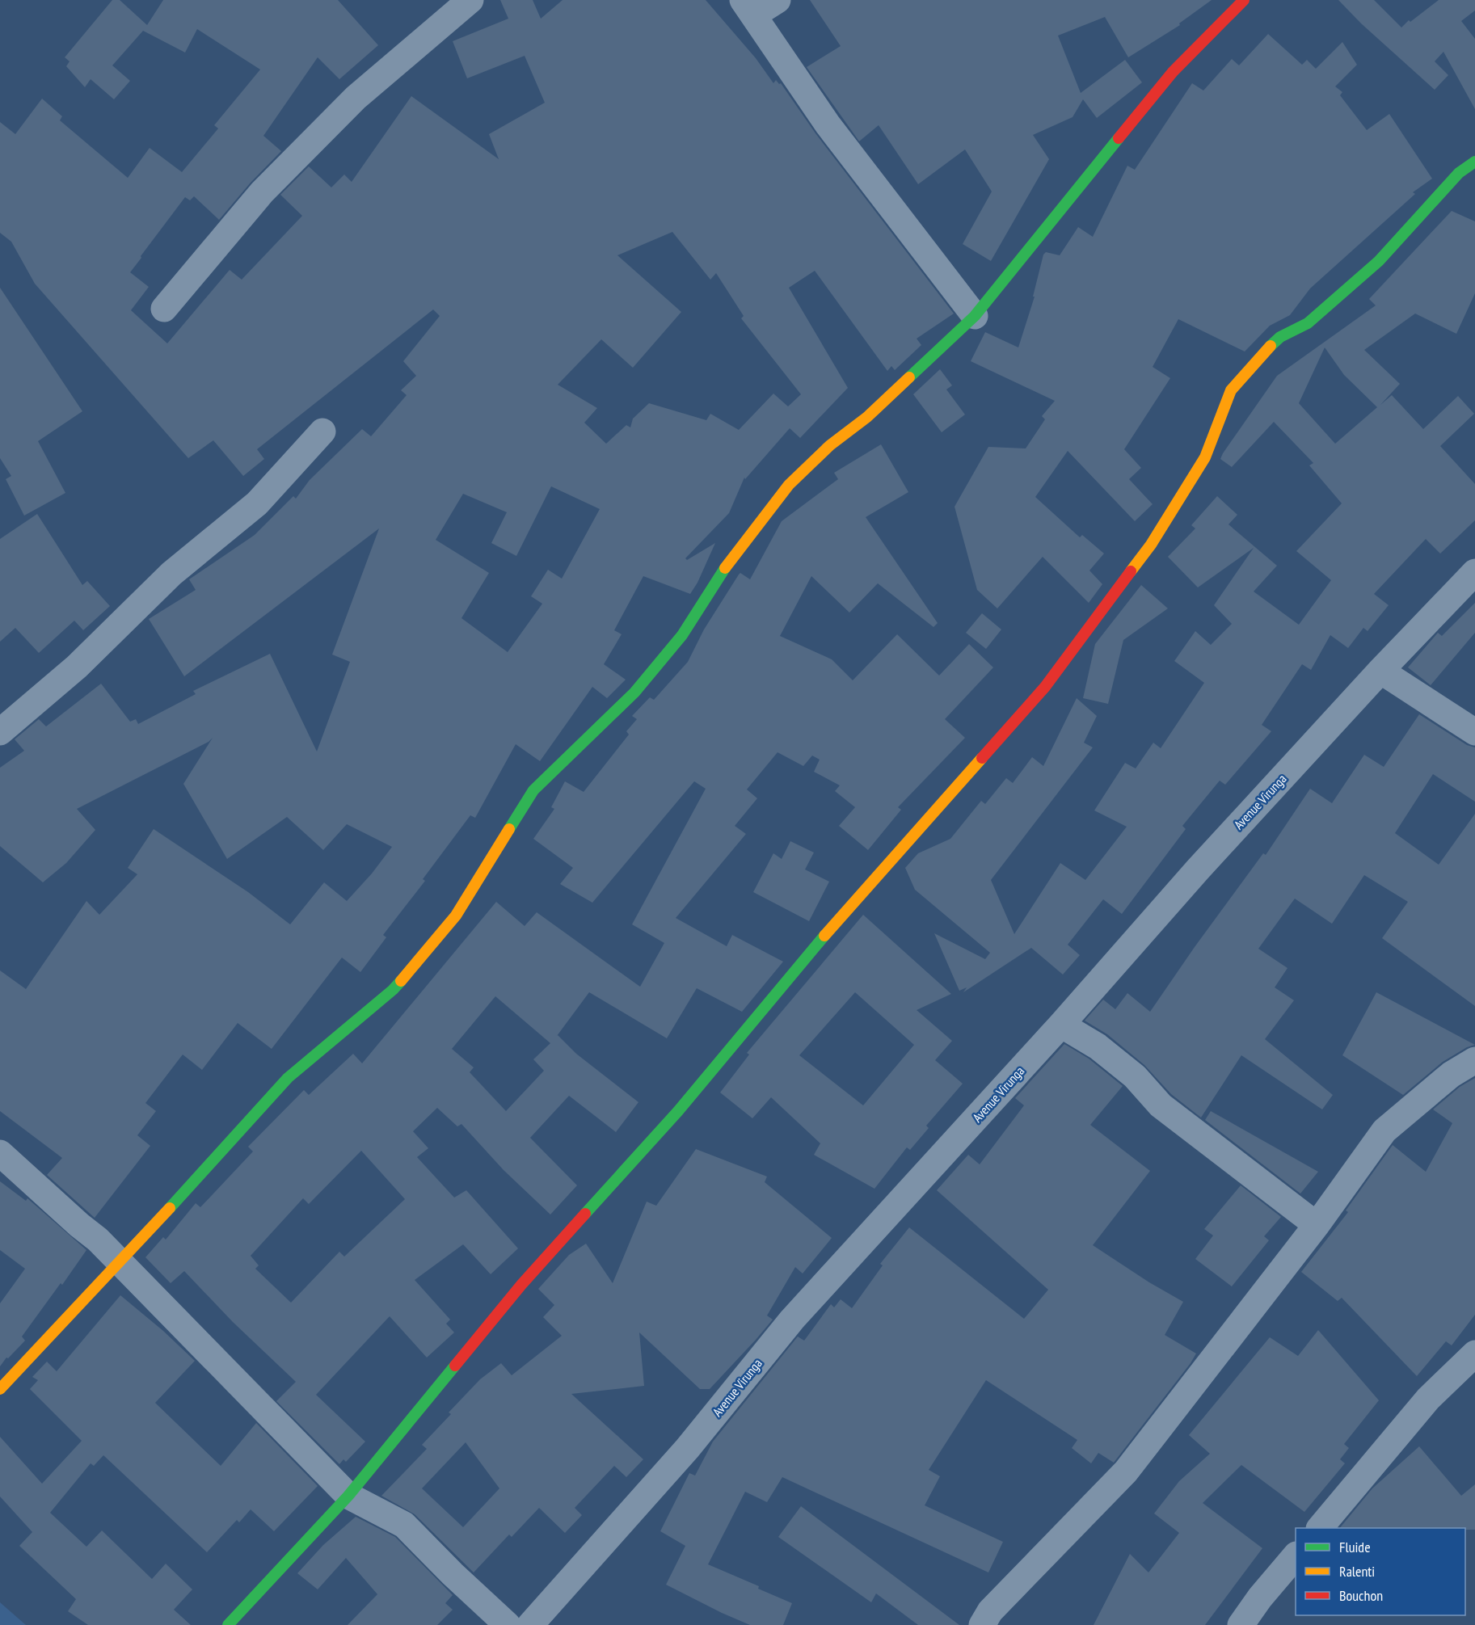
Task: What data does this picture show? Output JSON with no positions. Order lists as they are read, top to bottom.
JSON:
{
  "streets": {
    "street": ["Avenue Virunga"]
  },
  "legend": ["Fluide", "Ralenti", "Bouchon"]
}
